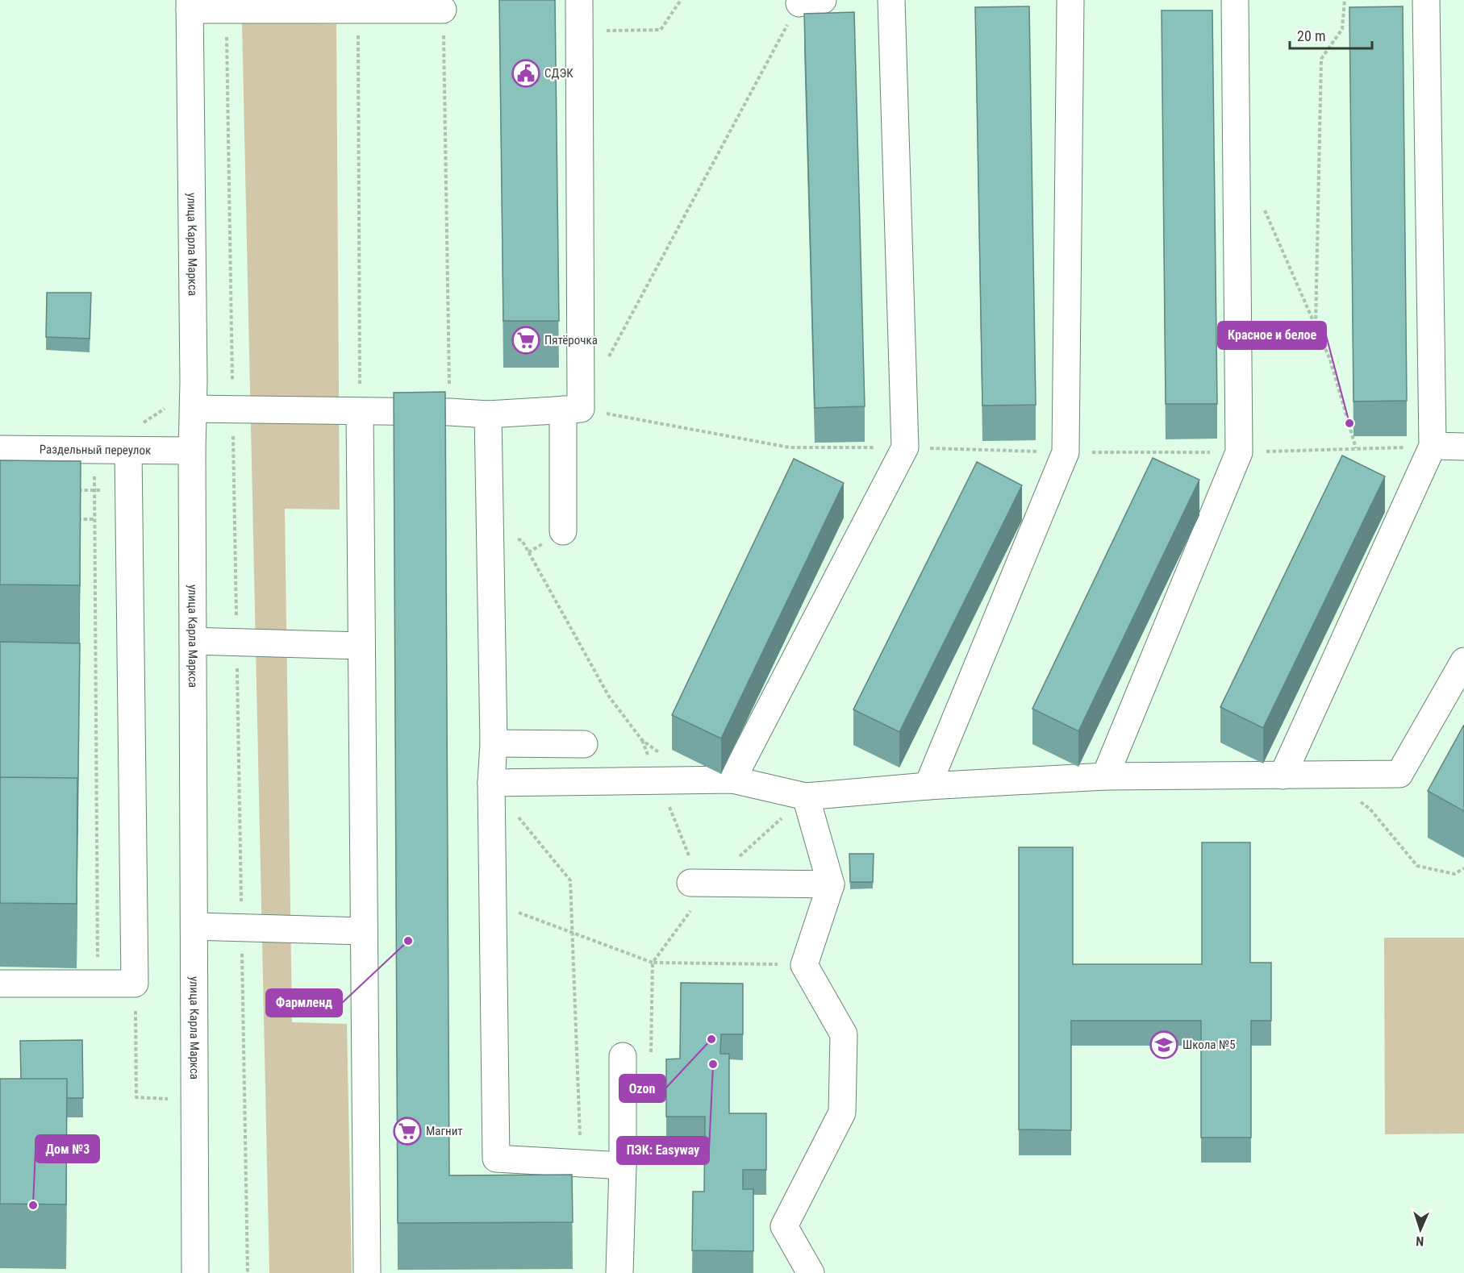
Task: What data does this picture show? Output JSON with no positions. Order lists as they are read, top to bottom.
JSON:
{
  "streets": {
    "street": ["улица Карла Маркса", "Раздельный переулок"]
  },
  "crossings": [
    ["улица Карла Маркса", "Раздельный переулок"]
  ],
  "places": {
    "public building": ["СДЭК"],
    "supermarket": ["Пятёрочка", "Магнит"],
    "other": [
      "Красное и белое",
      "Фармленд",
      "Ozon",
      "ПЭК: Easyway",
      "Дом №3"
    ],
    "school or university": ["Школа №5"]
  },
  "scale_bar": "20 m",
  "north": "bottom"
}
